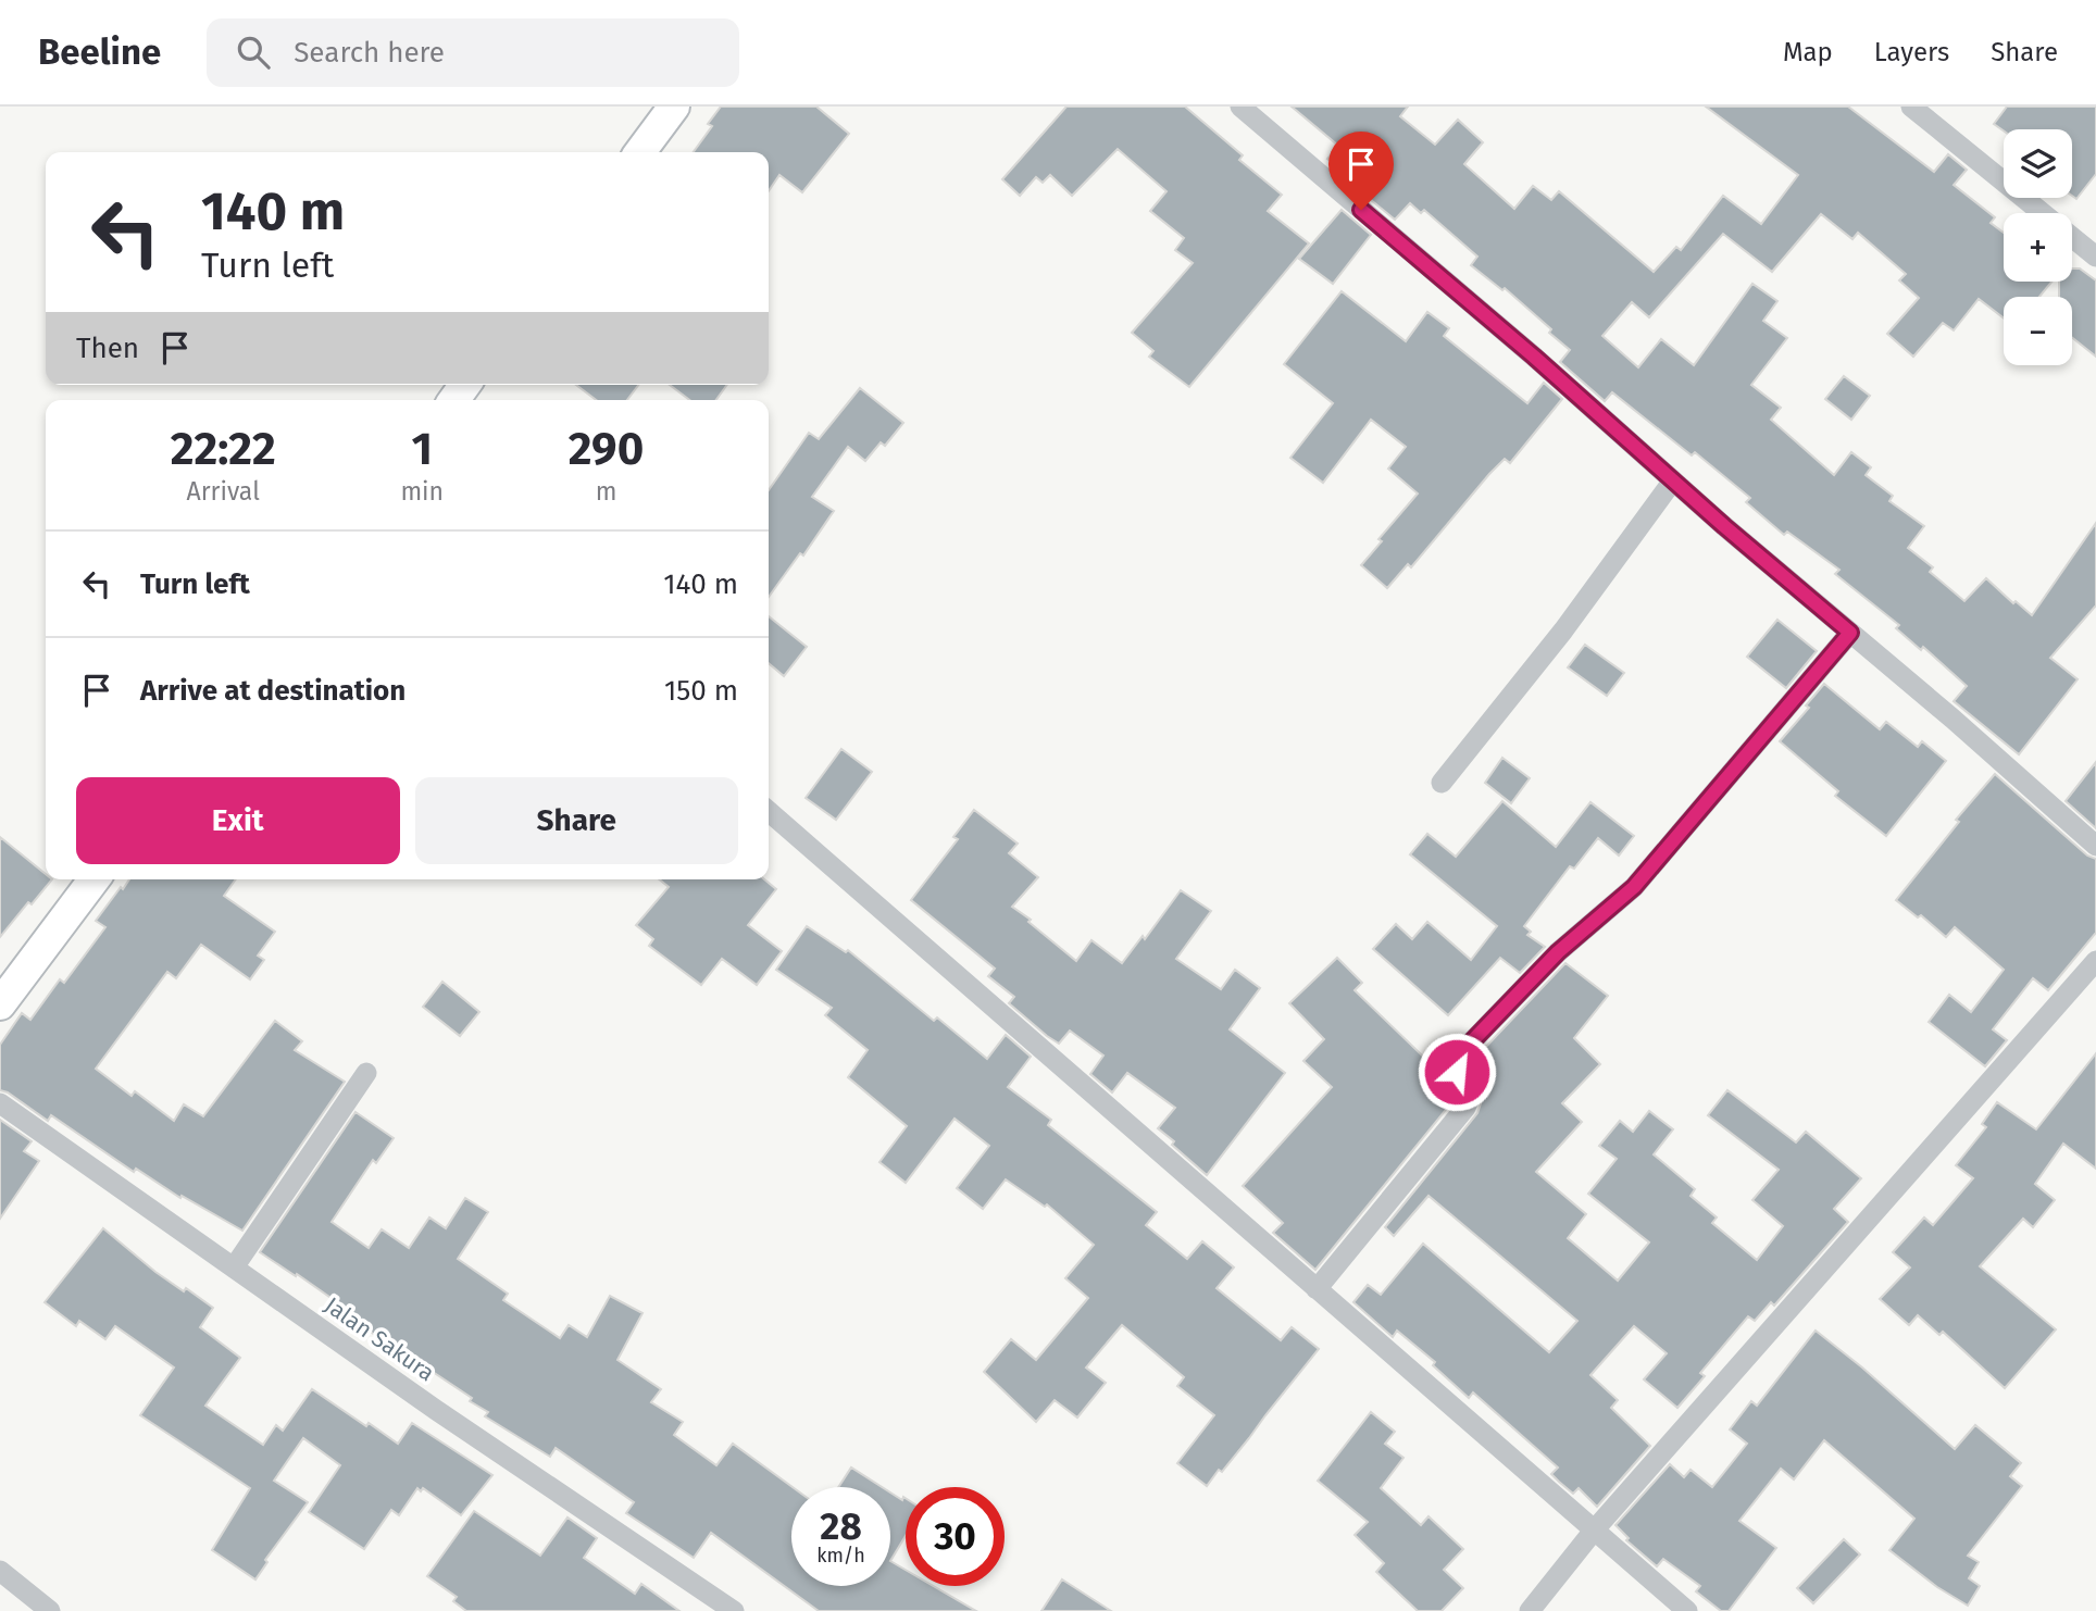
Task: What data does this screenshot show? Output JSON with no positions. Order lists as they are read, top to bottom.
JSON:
{
  "streets": {
    "street": ["Jalan Sakura"]
  },
  "page": {
    "header": "Beeline",
    "search": "Search here",
    "nav": ["Map", "Layers", "Share"],
    "map_buttons": ["+", "−"],
    "turn": ["140 m", "Turn left"],
    "then": "Then",
    "eta": [
      "22:22",
      "Arrival",
      "1",
      "min",
      "290",
      "m"
    ],
    "list": [
      {
        "name": "Turn left",
        "value": "140 m"
      },
      {
        "name": "Arrive at destination",
        "value": "150 m"
      }
    ],
    "buttons": ["Exit", "Share"],
    "speed": "28 km/h",
    "limit": "30"
  }
}
